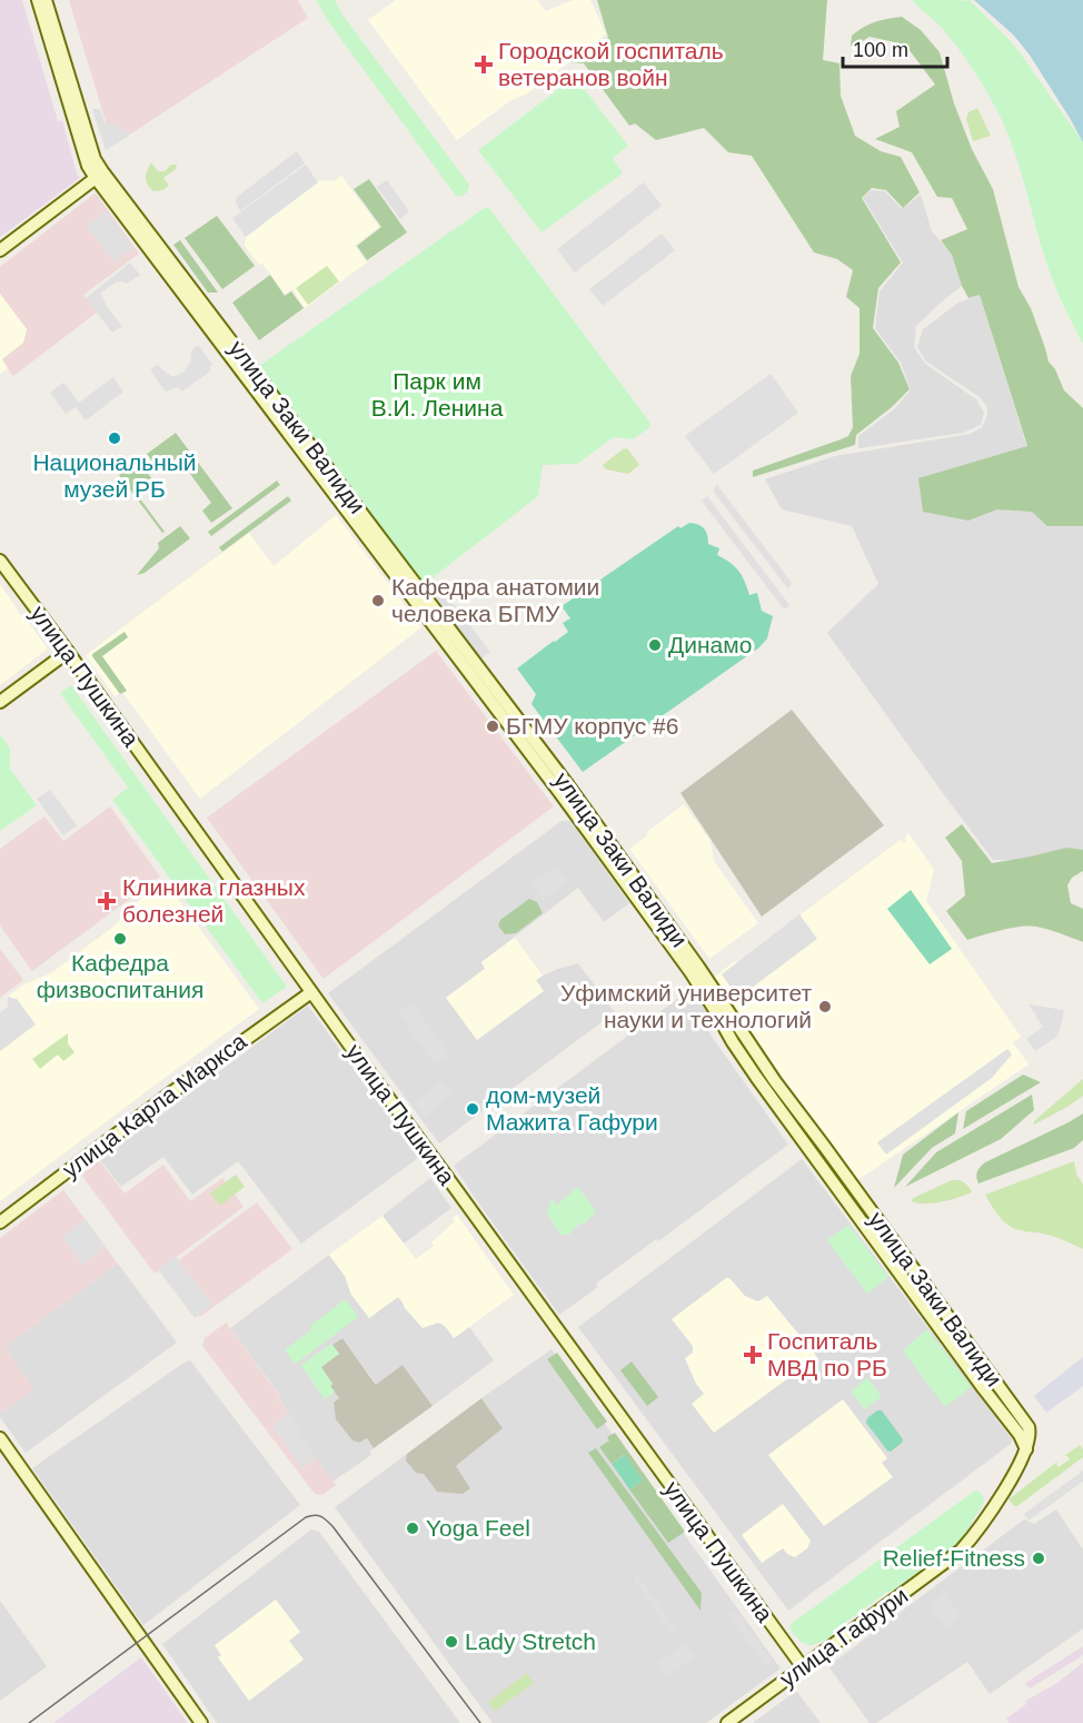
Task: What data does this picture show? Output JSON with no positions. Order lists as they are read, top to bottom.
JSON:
{
  "streets": {
    "main road": [
      "улица Заки Валиди",
      "улица Пушкина",
      "улица Карла Маркса",
      "улица Гафури"
    ]
  },
  "crossings": [
    ["улица Заки Валиди", "улица Гафури"],
    ["улица Пушкина", "улица Карла Маркса"],
    ["улица Пушкина", "улица Гафури"]
  ],
  "parks": ["Парк им В.И. Ленина"],
  "places": {
    "health": ["Городской госпиталь ветеранов войн", "Клиника глазных болезней", "Госпиталь МВД по РБ"],
    "other": [
      "Национальный музей РБ",
      "Кафедра анатомии человека БГМУ",
      "Динамо",
      "БГМУ корпус #6",
      "Кафедра физвоспитания",
      "Уфимский университет науки и технологий",
      "дом-музей Мажита Гафури",
      "Yoga Feel",
      "Relief-Fitness",
      "Lady Stretch"
    ]
  },
  "scale_bar": "100 m"
}
